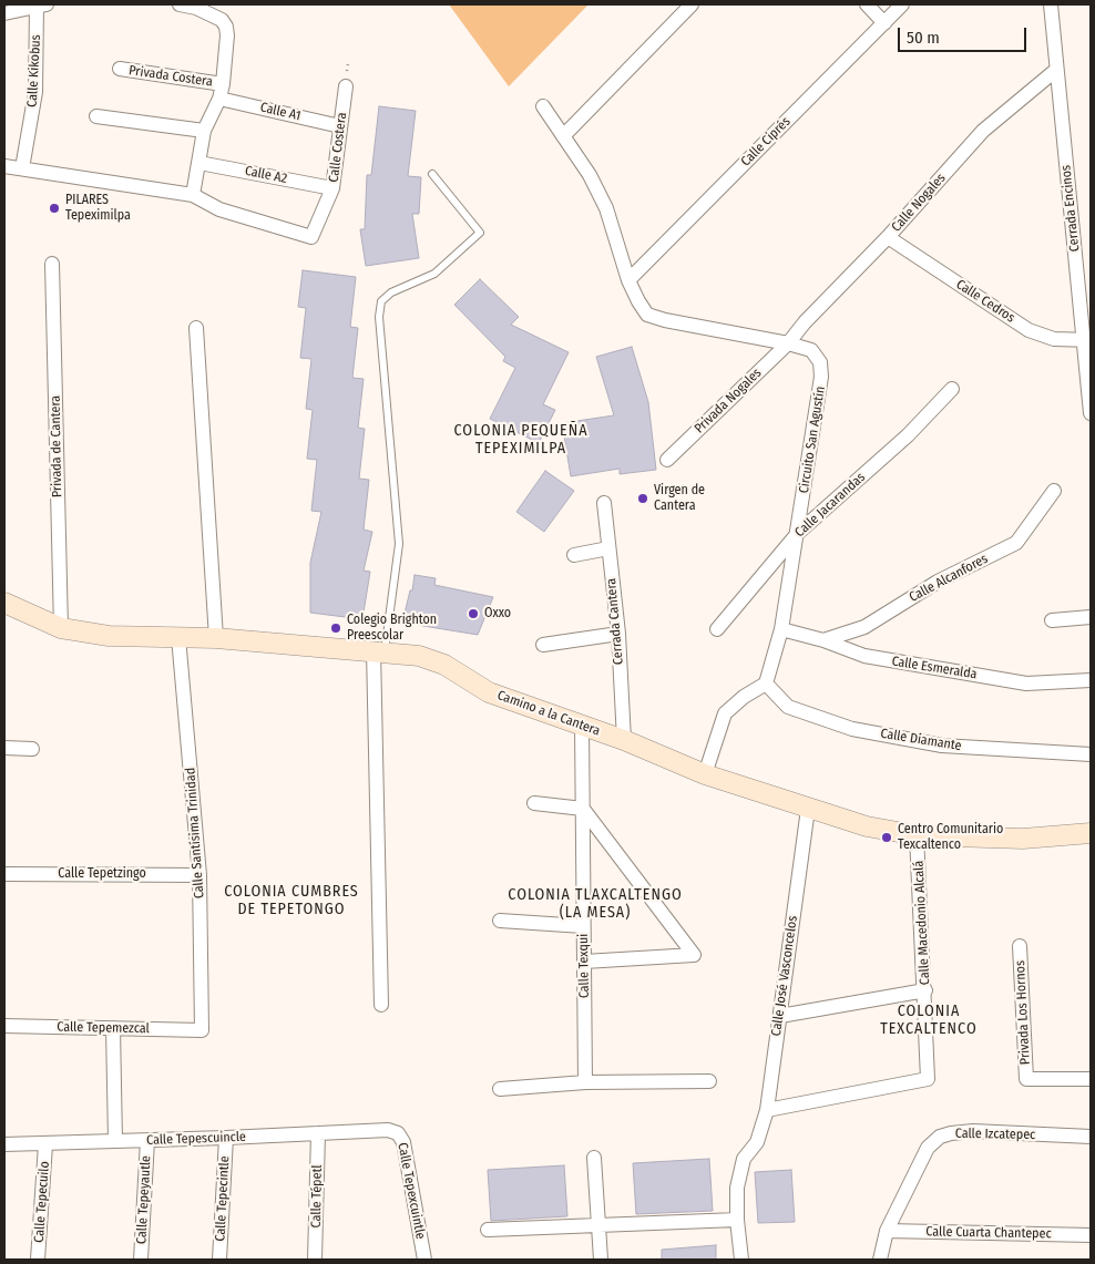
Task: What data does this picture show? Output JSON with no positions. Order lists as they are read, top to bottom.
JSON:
{
  "streets": {
    "street": [
      "Calle Kikobus",
      "Privada Costera",
      "Calle A1",
      "Calle Ciprés",
      "Calle Costera",
      "Calle A2",
      "Calle Nogales",
      "Cerrada Encinos",
      "Calle Cedros",
      "Privada Nogales",
      "Circuito San Agustín",
      "Privada de Cantera",
      "Calle Jacarandas",
      "Calle Alcanfores",
      "Cerrada Cantera",
      "Calle Esmeralda",
      "Camino a la Cantera",
      "Calle Diamante",
      "Calle Santísima Trinidad",
      "Calle Tepetzingo",
      "Calle Macedonio Alcalá",
      "Calle Texqui",
      "Calle José Vasconcelos",
      "Privada Los Hornos",
      "Calle Tepemezcal",
      "Calle Izcatepec",
      "Calle Tepescuincle",
      "Calle Tepexcuintle",
      "Calle Tépetl",
      "Calle Tepecintle",
      "Calle Tepeyautle",
      "Calle Tepecuilo",
      "Calle Cuarta Chantepec"
    ]
  },
  "crossings": [
    ["Privada Costera", "Calle A1"],
    ["Calle A1", "Calle Costera"],
    ["Calle Ciprés", "Circuito San Agustín"],
    ["Calle Costera", "Calle A2"],
    ["Calle Nogales", "Cerrada Encinos"],
    ["Calle Nogales", "Calle Cedros"],
    ["Calle Nogales", "Privada Nogales"],
    ["Calle Nogales", "Circuito San Agustín"],
    ["Cerrada Encinos", "Calle Cedros"],
    ["Privada Nogales", "Circuito San Agustín"],
    ["Circuito San Agustín", "Calle Jacarandas"],
    ["Circuito San Agustín", "Calle Esmeralda"],
    ["Circuito San Agustín", "Calle Diamante"],
    ["Privada de Cantera", "Camino a la Cantera"],
    ["Calle Alcanfores", "Calle Esmeralda"],
    ["Cerrada Cantera", "Camino a la Cantera"],
    ["Camino a la Cantera", "Calle Santísima Trinidad"],
    ["Camino a la Cantera", "Calle Macedonio Alcalá"],
    ["Camino a la Cantera", "Calle Texqui"],
    ["Camino a la Cantera", "Calle José Vasconcelos"],
    ["Calle Santísima Trinidad", "Calle Tepetzingo"],
    ["Calle Santísima Trinidad", "Calle Tepemezcal"],
    ["Calle Macedonio Alcalá", "Calle José Vasconcelos"],
    ["Calle Izcatepec", "Calle Cuarta Chantepec"],
    ["Calle Tepescuincle", "Calle Tepexcuintle"],
    ["Calle Tepescuincle", "Calle Tépetl"],
    ["Calle Tepescuincle", "Calle Tepecintle"],
    ["Calle Tepescuincle", "Calle Tepeyautle"],
    ["Calle Tepescuincle", "Calle Tepecuilo"]
  ],
  "districts": [
    "COLONIA PEQUEÑA TEPEXIMILPA",
    "COLONIA CUMBRES DE TEPETONGO",
    "COLONIA TLAXCALTENGO (LA MESA)",
    "COLONIA TEXCALTENCO"
  ],
  "places": [
    "PILARES Tepeximilpa",
    "Virgen de Cantera",
    "Oxxo",
    "Colegio Brighton Preescolar",
    "Centro Comunitario Texcaltenco"
  ],
  "scale_bar": "50 m"
}
